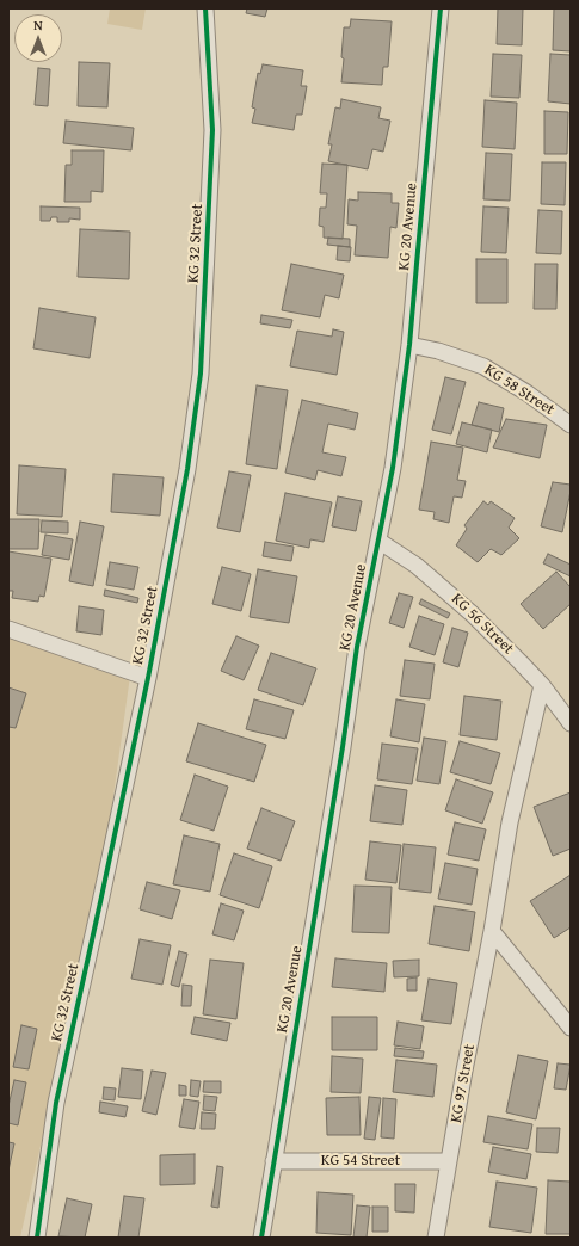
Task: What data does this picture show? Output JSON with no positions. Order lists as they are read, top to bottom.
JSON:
{
  "streets": {
    "street": [
      "KG 20 Avenue",
      "KG 32 Street",
      "KG 58 Street",
      "KG 56 Street",
      "KG 97 Street",
      "KG 54 Street"
    ]
  },
  "crossings": [
    ["KG 20 Avenue", "KG 58 Street"],
    ["KG 20 Avenue", "KG 56 Street"],
    ["KG 20 Avenue", "KG 54 Street"],
    ["KG 56 Street", "KG 97 Street"],
    ["KG 97 Street", "KG 54 Street"]
  ],
  "north": "top"
}
